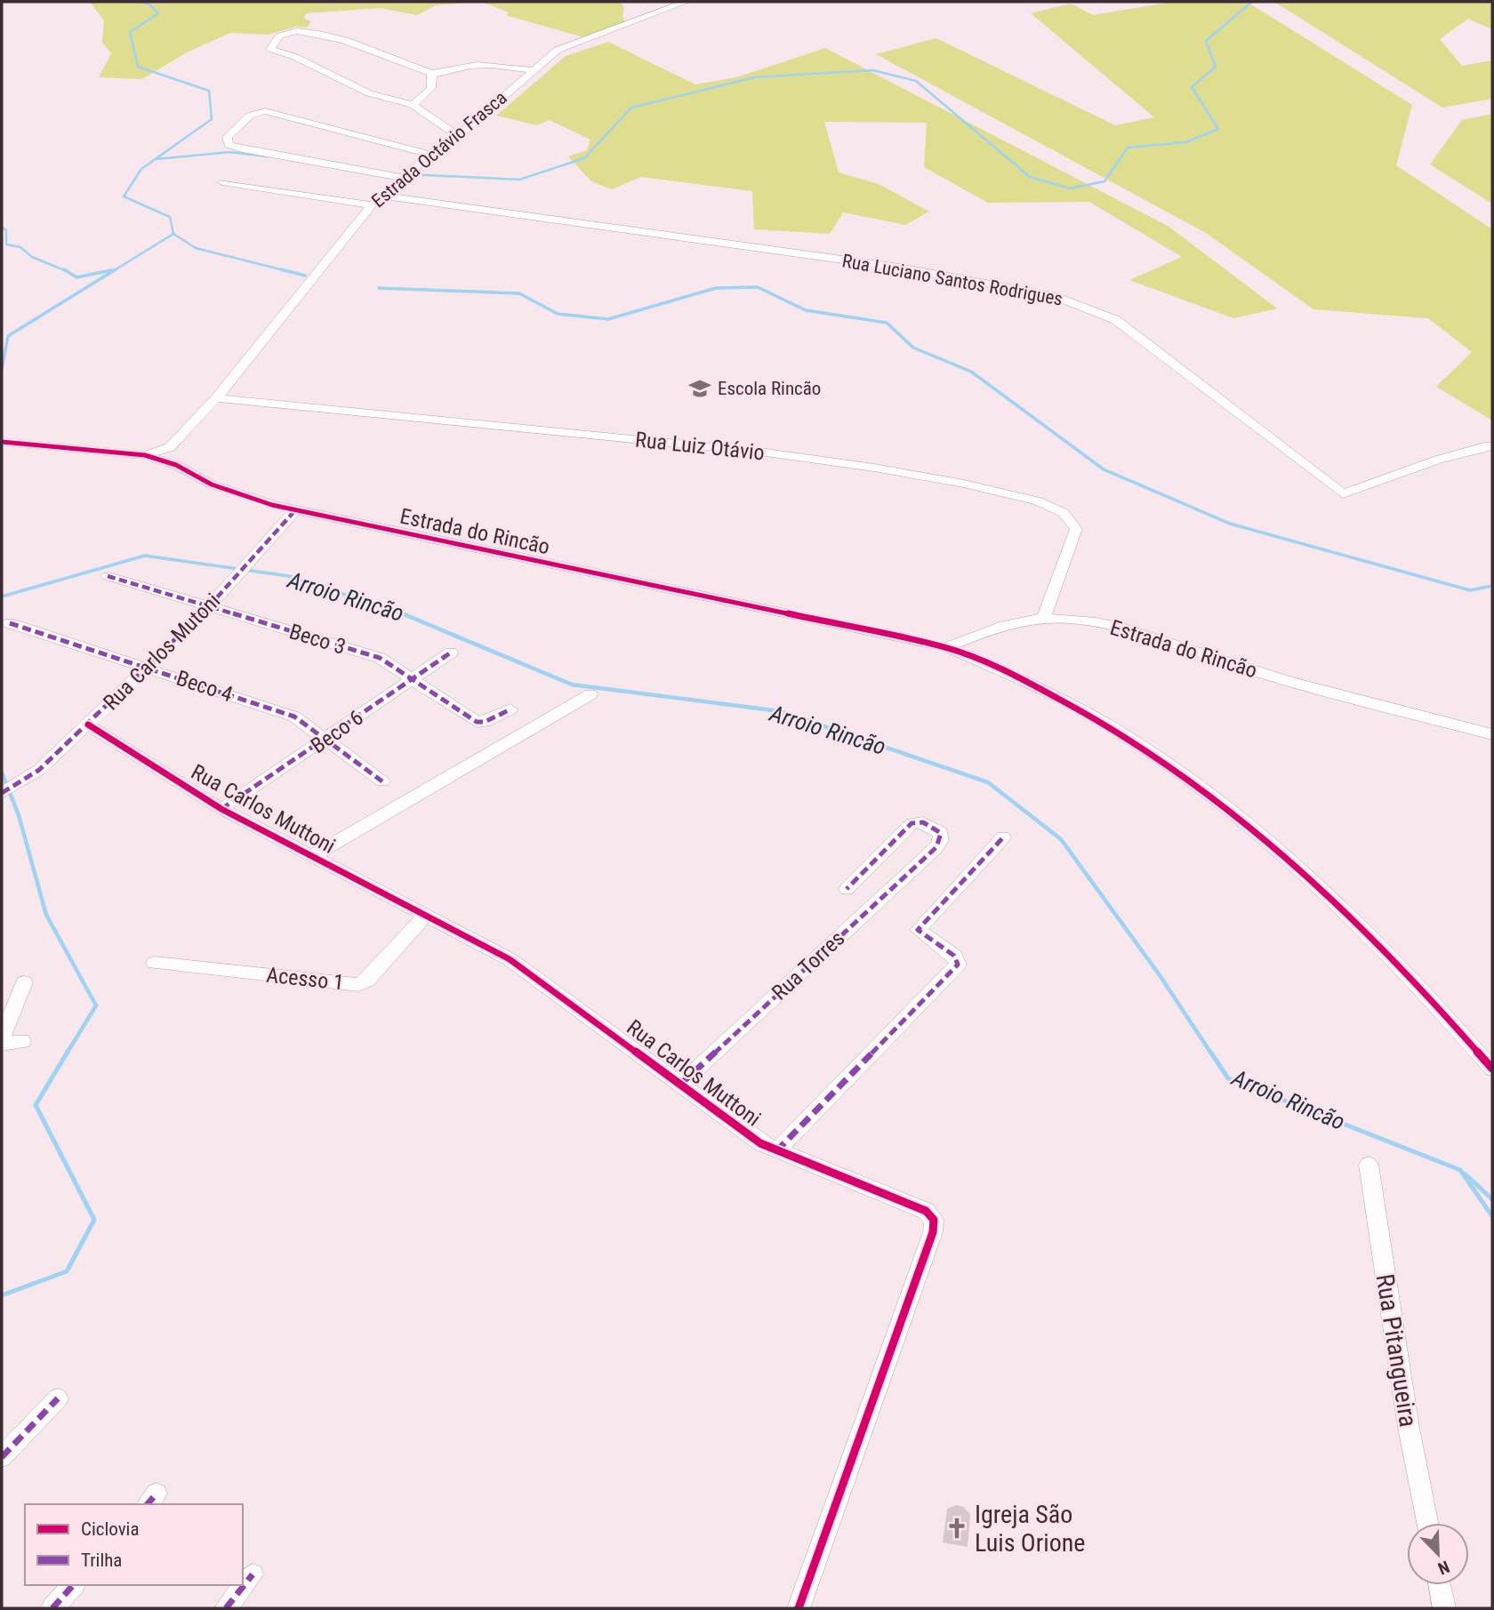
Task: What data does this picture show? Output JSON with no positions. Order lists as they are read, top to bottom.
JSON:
{
  "streets": {
    "street": [
      "Estrada Octávio Frasca",
      "Rua Luciano Santos Rodrigues",
      "Rua Luiz Otávio",
      "Estrada do Rincão",
      "Beco 3",
      "Rua Carlos Mutoni",
      "Beco 4",
      "Beco 6",
      "Rua Carlos Muttoni",
      "Rua Torres",
      "Acesso 1",
      "Rua Pitangueira"
    ]
  },
  "crossings": [
    ["Estrada Octávio Frasca", "Rua Luciano Santos Rodrigues"],
    ["Estrada Octávio Frasca", "Rua Luiz Otávio"],
    ["Estrada Octávio Frasca", "Estrada do Rincão"],
    ["Rua Luiz Otávio", "Estrada do Rincão"],
    ["Estrada do Rincão", "Rua Carlos Mutoni"],
    ["Beco 3", "Rua Carlos Mutoni"],
    ["Beco 3", "Beco 6"],
    ["Rua Carlos Mutoni", "Beco 4"],
    ["Rua Carlos Mutoni", "Rua Carlos Muttoni"],
    ["Beco 4", "Beco 6"],
    ["Beco 6", "Rua Carlos Muttoni"],
    ["Rua Carlos Muttoni", "Rua Torres"],
    ["Rua Carlos Muttoni", "Acesso 1"]
  ],
  "water": ["Arroio Rincão"],
  "places": {
    "school or university": ["Escola Rincão"],
    "church": ["Igreja São Luis Orione"]
  },
  "legend": ["Ciclovia", "Trilha"],
  "north": "bottom right"
}
